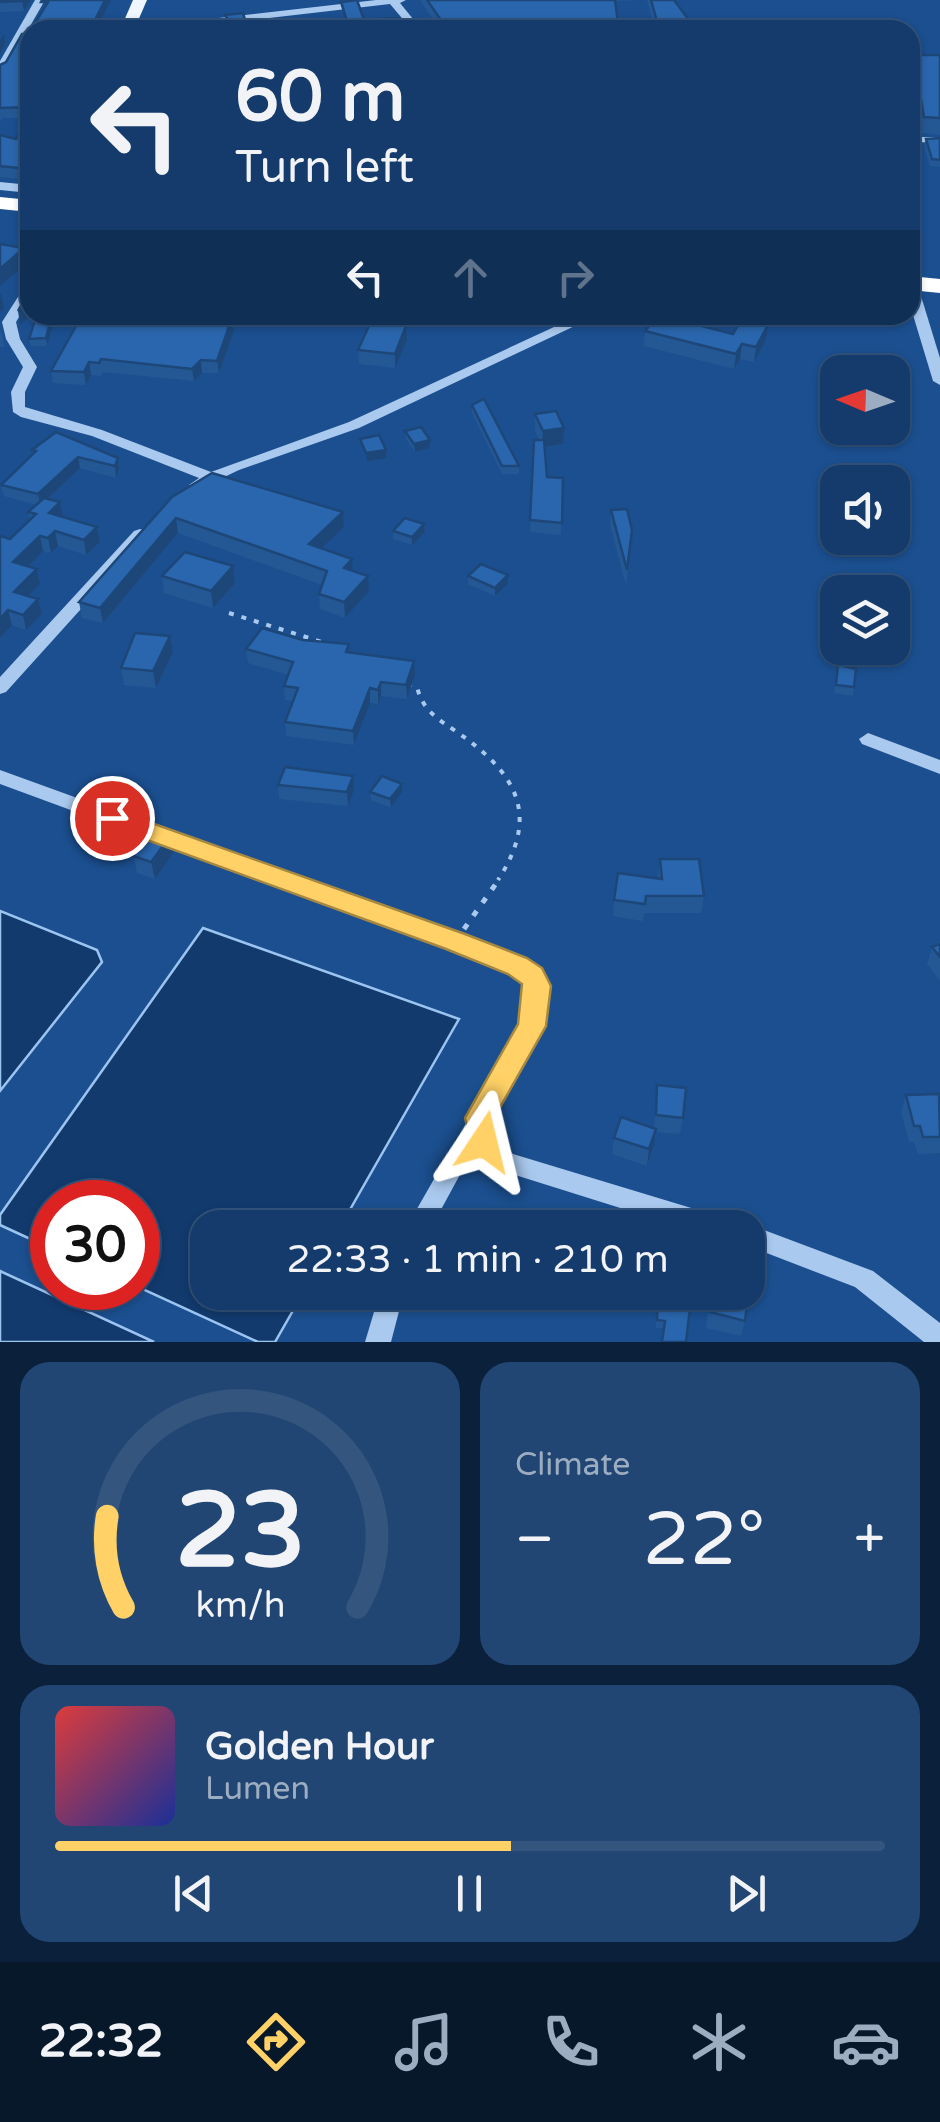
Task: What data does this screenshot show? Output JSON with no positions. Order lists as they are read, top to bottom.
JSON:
{
  "north": "left",
  "page": {
    "turn": ["60 m", "Turn left"],
    "limit": "30",
    "trip": "22:33 · 1 min · 210 m",
    "tile": "Climate",
    "heat": ["−", "22°", "+"],
    "song": ["Golden Hour", "Lumen"],
    "tabs": "22:32",
    "gauge": ["23", "km/h"]
  }
}
